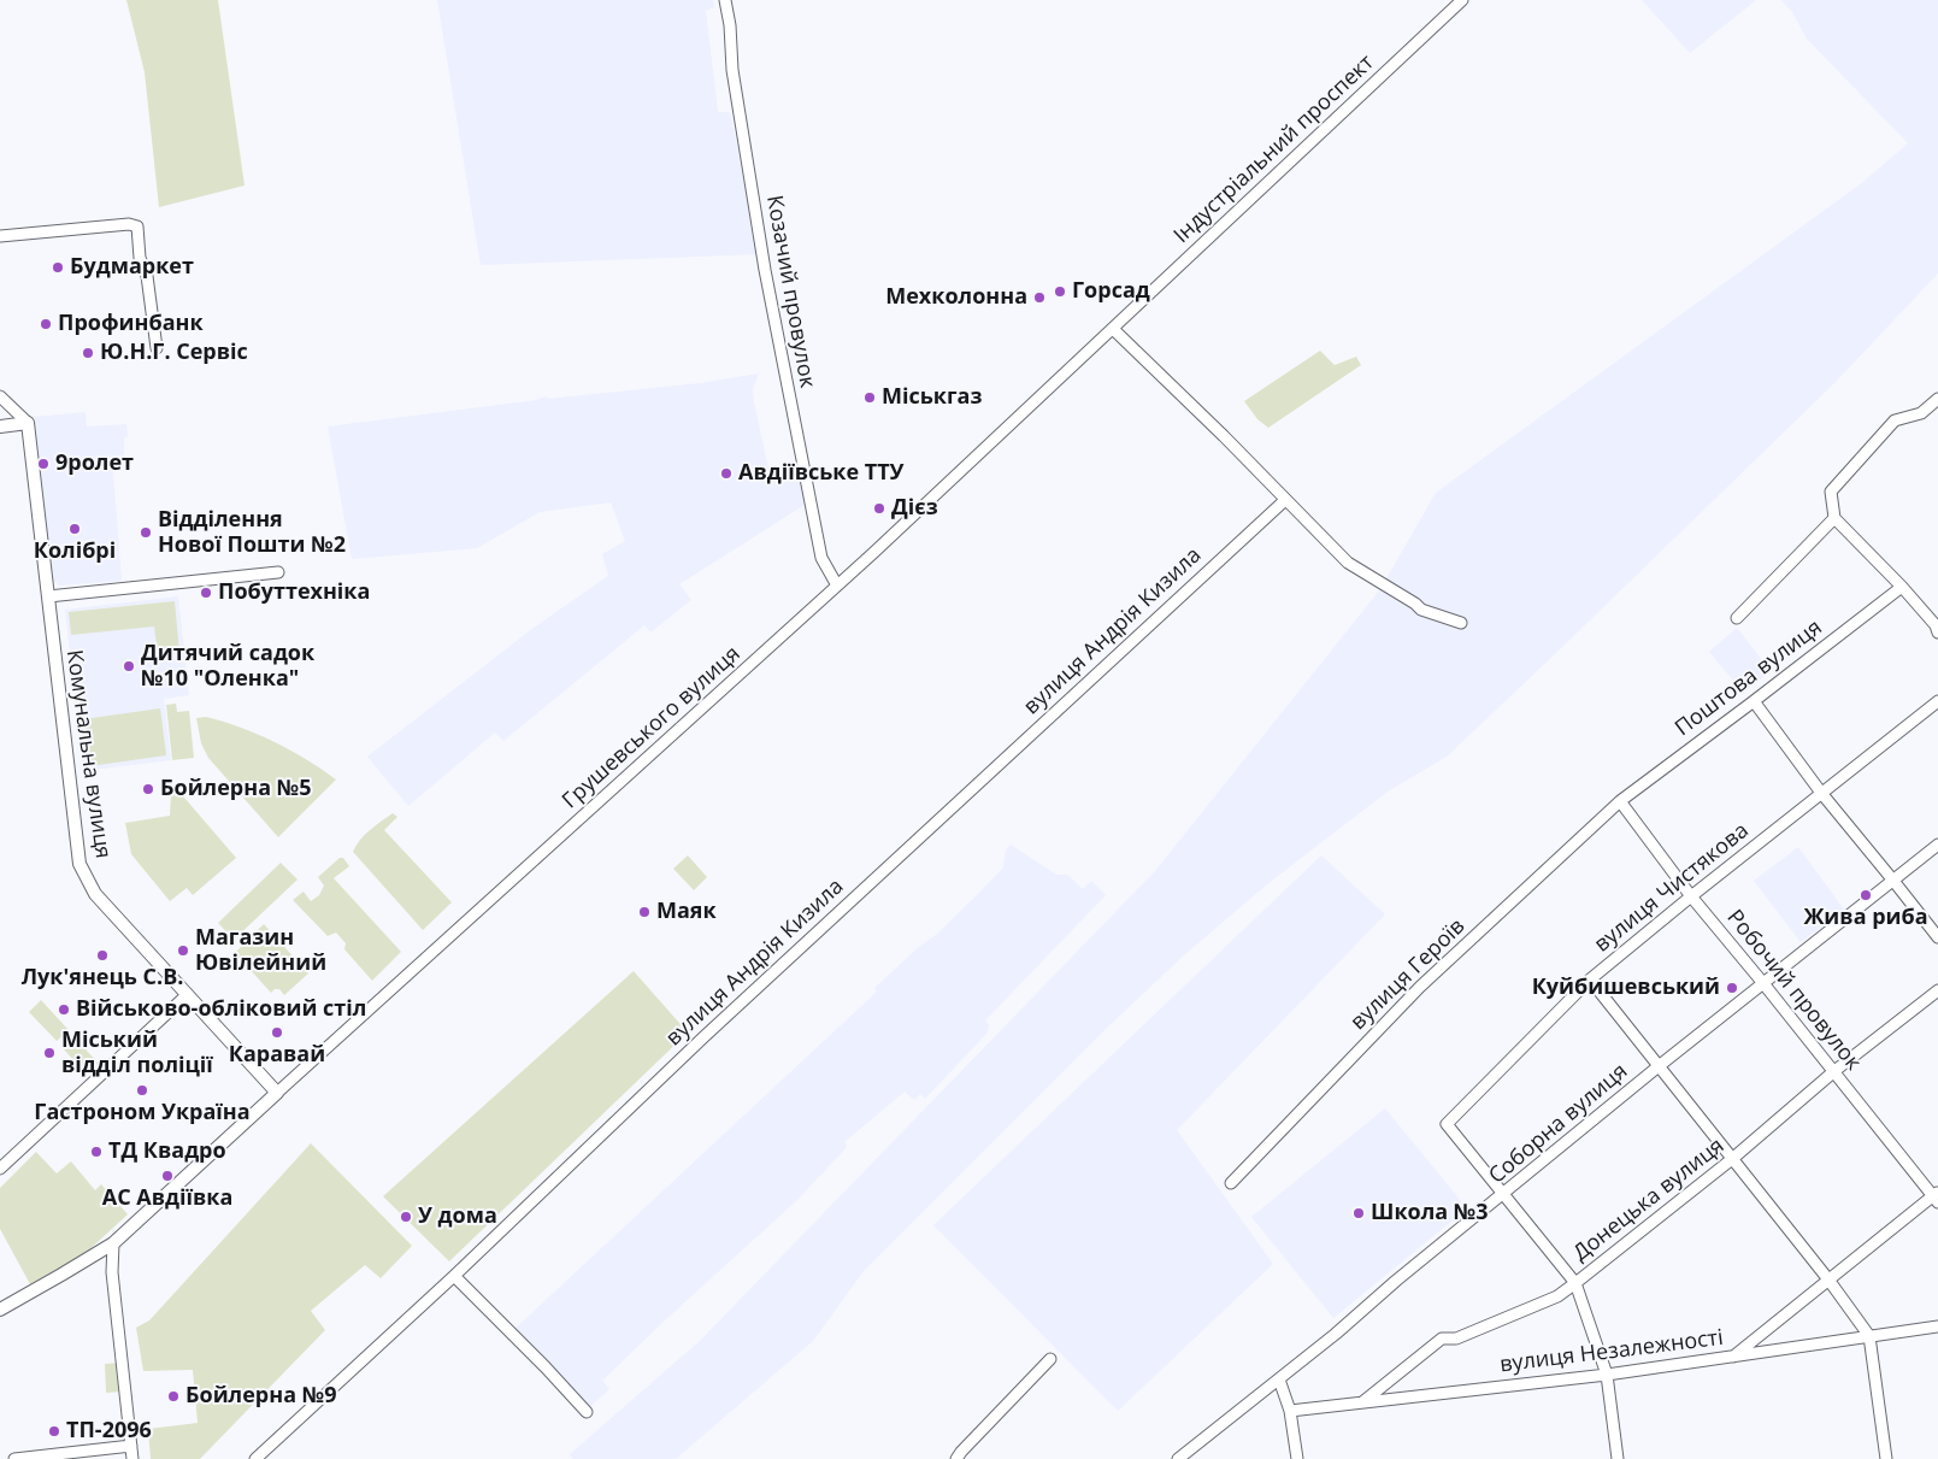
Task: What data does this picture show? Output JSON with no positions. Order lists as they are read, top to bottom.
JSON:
{
  "streets": {
    "main road": ["Грушевського вулиця", "Комунальна вулиця"],
    "street": [
      "Індустріальний проспект",
      "Козачий провулок",
      "вулиця Андрія Кизила",
      "Поштова вулиця",
      "вулиця Чистякова",
      "вулиця Героїв",
      "Робочий провулок",
      "Соборна вулиця",
      "Донецька вулиця",
      "вулиця Незалежності"
    ]
  },
  "crossings": [
    ["Індустріальний проспект", "Грушевського вулиця"],
    ["Козачий провулок", "Грушевського вулиця"],
    ["Поштова вулиця", "вулиця Героїв"],
    ["Поштова вулиця", "Робочий провулок"],
    ["Грушевського вулиця", "Комунальна вулиця"],
    ["вулиця Чистякова", "Робочий провулок"],
    ["вулиця Чистякова", "Соборна вулиця"],
    ["вулиця Героїв", "Робочий провулок"],
    ["Робочий провулок", "Соборна вулиця"],
    ["Робочий провулок", "Донецька вулиця"],
    ["Донецька вулиця", "вулиця Незалежності"]
  ],
  "places": [
    "Будмаркет",
    "Горсад",
    "Мехколонна",
    "Профинбанк",
    "Ю.Н.Г. Сервіс",
    "Міськгаз",
    "9ролет",
    "Авдіївське ТТУ",
    "Дієз",
    "Колібрі",
    "Відділення Нової Пошти №2",
    "Побуттехніка",
    "Дитячий садок №10 \"Оленка\"",
    "Бойлерна №5",
    "Жива риба",
    "Маяк",
    "Магазин Ювілейний",
    "Лук'янець С.В.",
    "Куйбишевський",
    "Військово-обліковий стіл",
    "Каравай",
    "Міський відділ поліції",
    "Гастроном Україна",
    "ТД Квадро",
    "АС Авдіївка",
    "Школа №3",
    "У дома",
    "Бойлерна №9",
    "ТП-2096"
  ]
}
